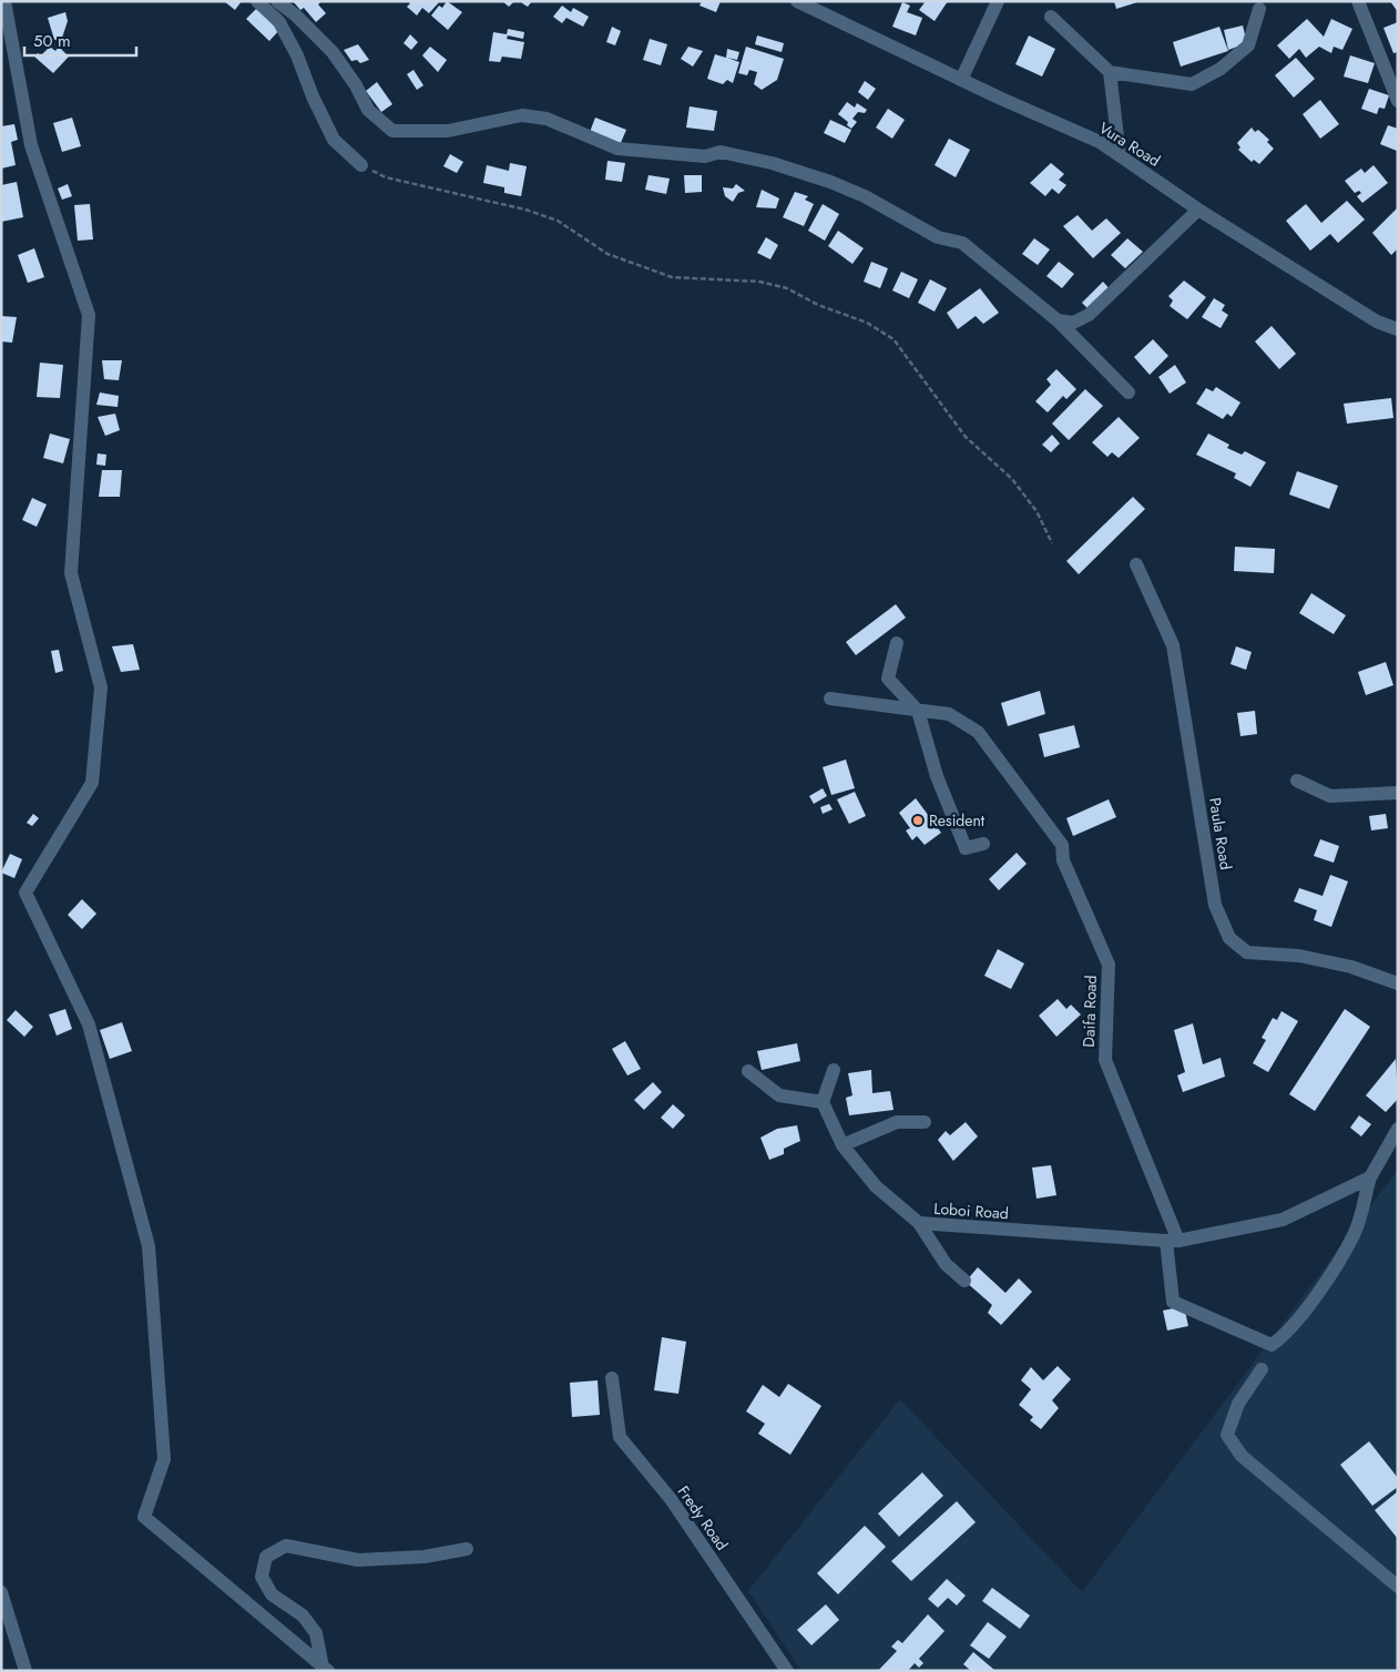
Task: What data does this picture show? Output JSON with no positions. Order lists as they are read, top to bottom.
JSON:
{
  "streets": {
    "street": [
      "Vura Road",
      "Paula Road",
      "Daifa Road",
      "Loboi Road",
      "Fredy Road"
    ]
  },
  "crossings": [
    ["Daifa Road", "Loboi Road"]
  ],
  "places": ["Resident"],
  "scale_bar": "50 m"
}
